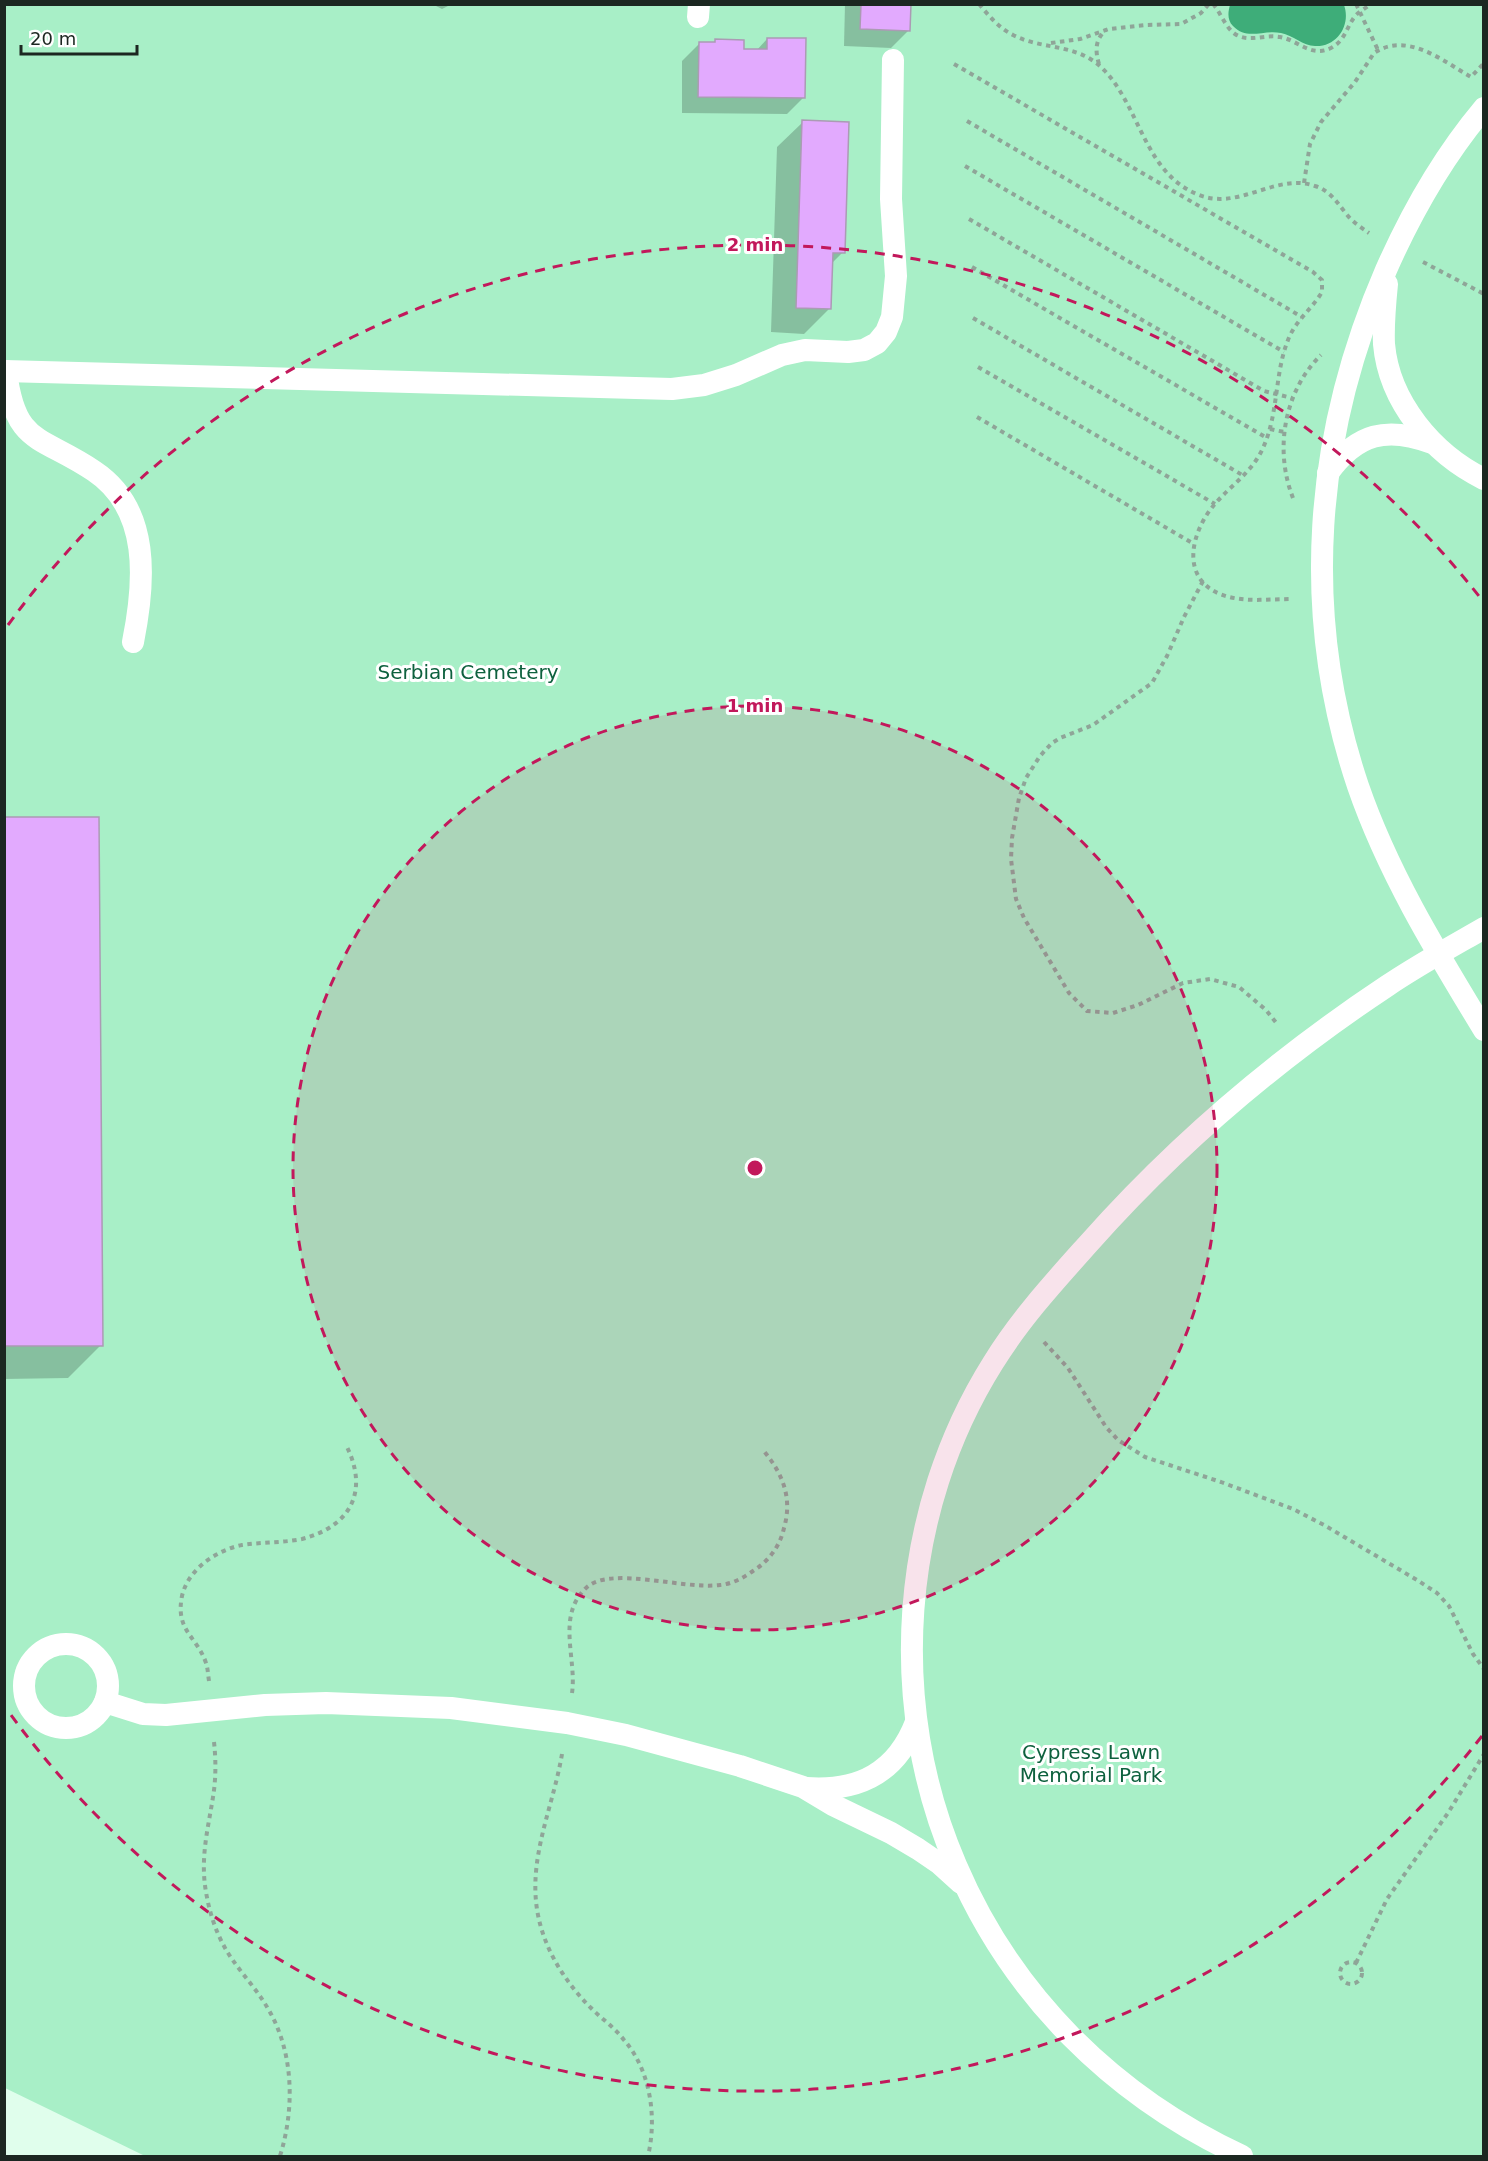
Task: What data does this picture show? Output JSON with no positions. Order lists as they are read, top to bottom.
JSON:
{
  "parks": ["Serbian Cemetery", "Cypress Lawn Memorial Park"],
  "scale_bar": "20 m",
  "rings": ["2 min", "1 min"]
}
